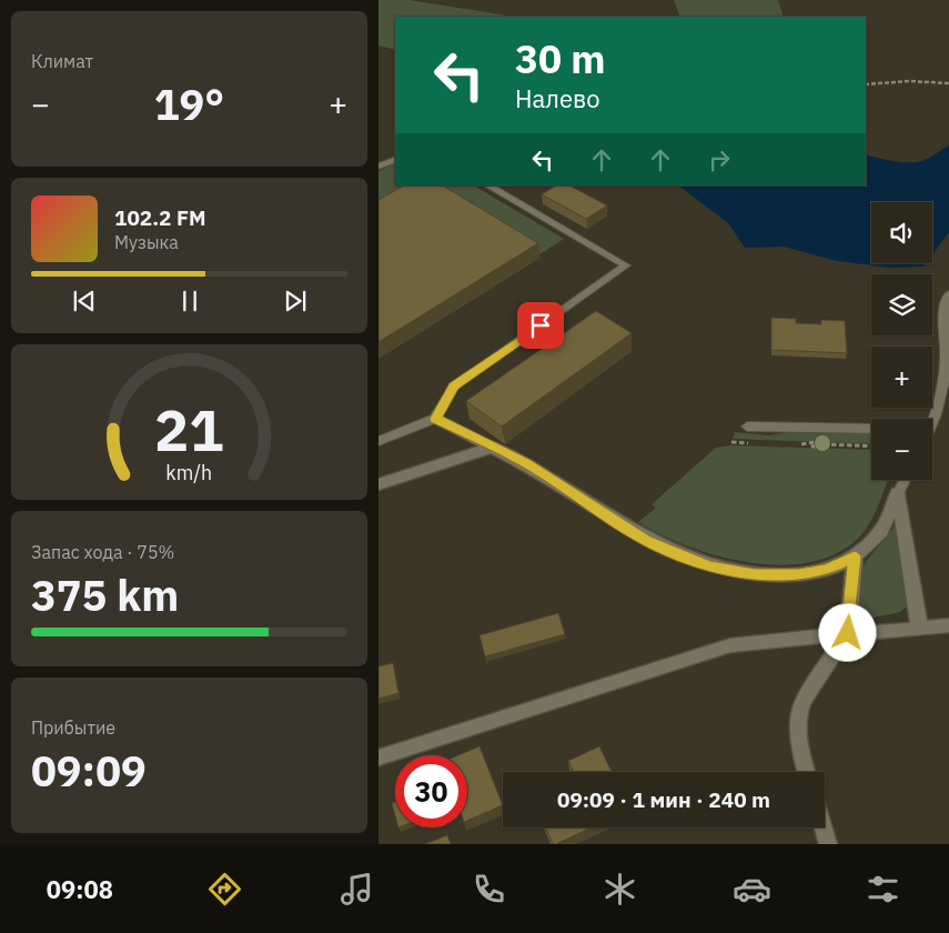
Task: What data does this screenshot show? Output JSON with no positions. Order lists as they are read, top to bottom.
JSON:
{
  "page": {
    "tile": [
      "Климат",
      ["Запас хода · 75%", "375 km"],
      ["Прибытие", "09:09"]
    ],
    "turn": ["30 m", "Налево"],
    "heat": ["−", "19°", "+"],
    "song": ["102.2 FM", "Музыка"],
    "map_buttons": ["+", "−"],
    "limit": "30",
    "trip": "09:09 · 1 мин · 240 m",
    "tabs": "09:08",
    "gauge": ["21", "km/h"]
  }
}
